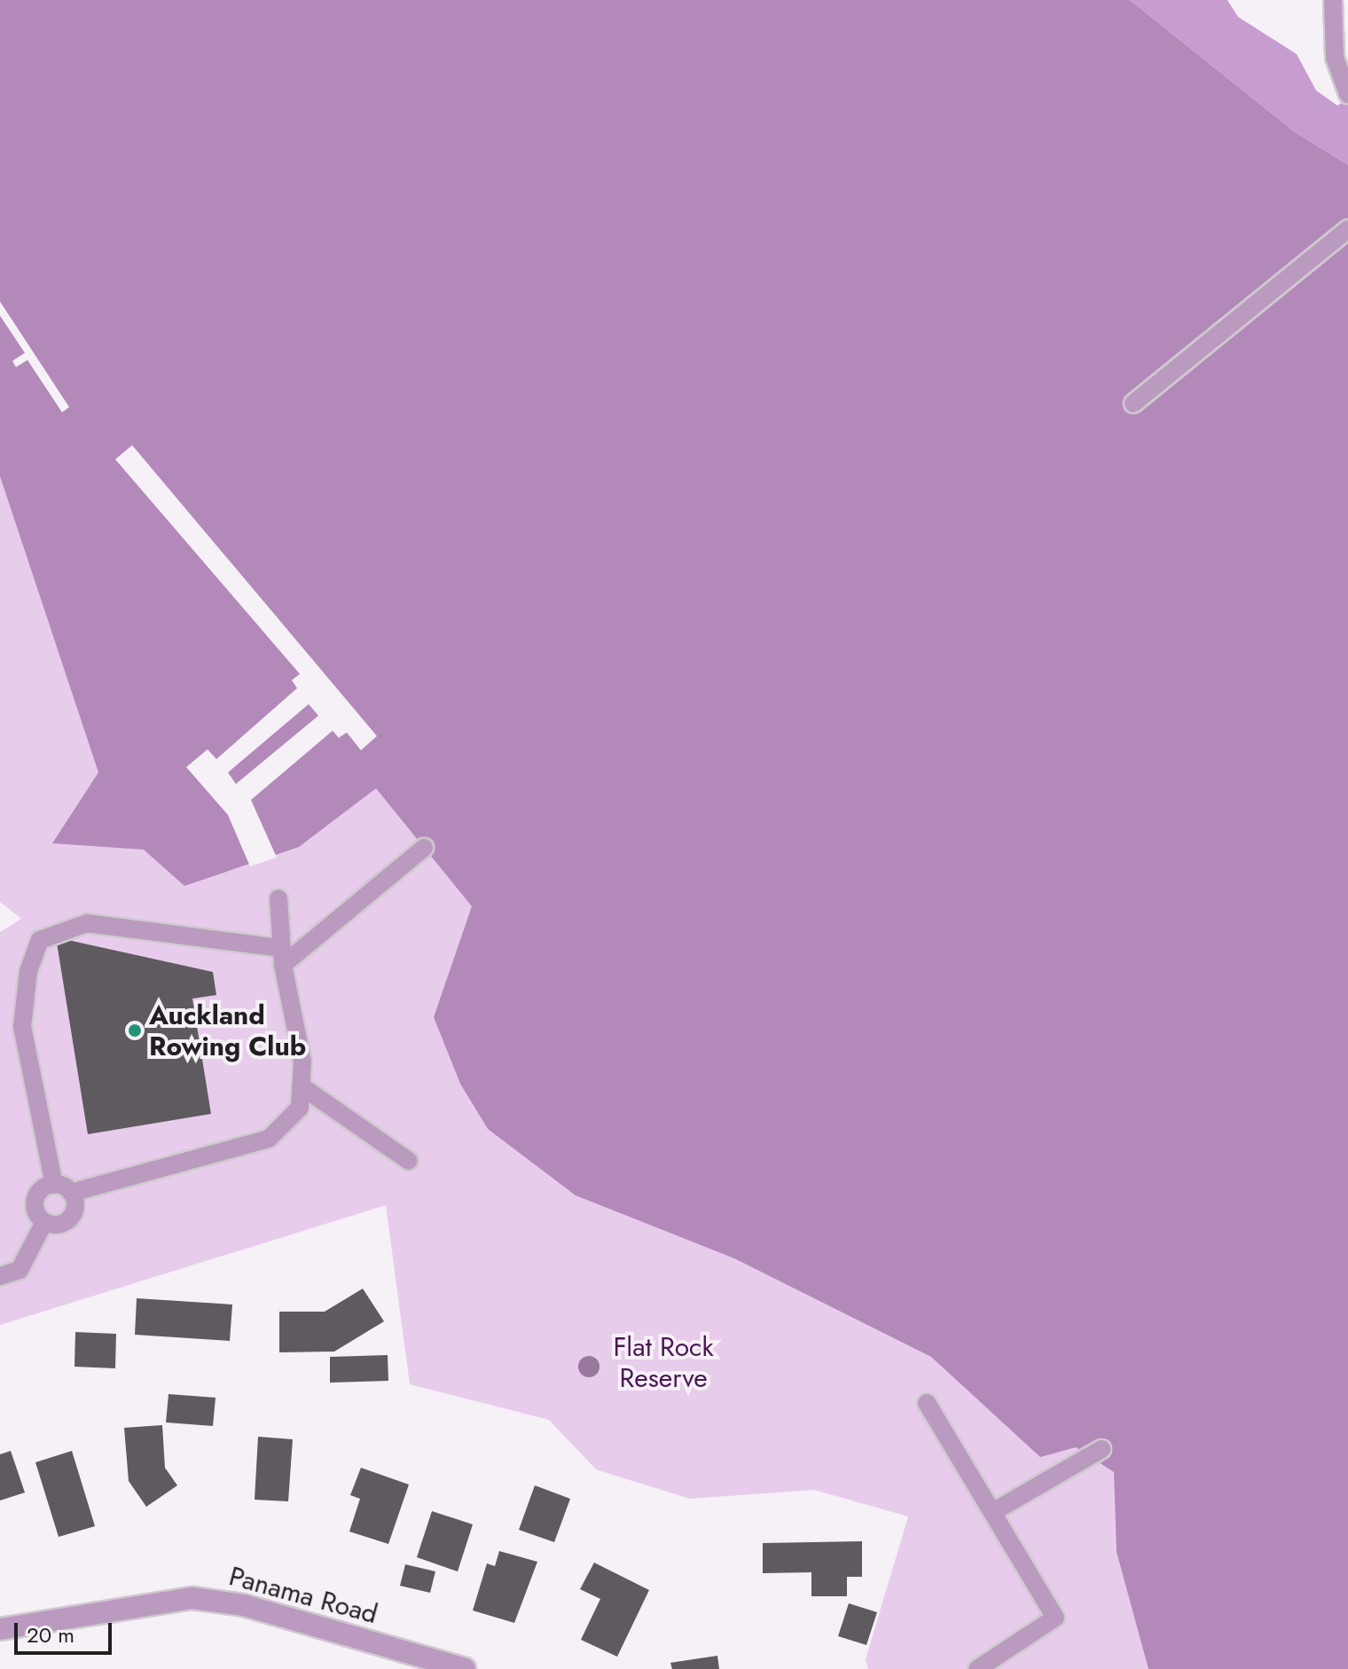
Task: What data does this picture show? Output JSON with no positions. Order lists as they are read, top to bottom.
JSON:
{
  "streets": {
    "street": ["Panama Road"]
  },
  "parks": ["Flat Rock Reserve"],
  "places": ["Auckland Rowing Club"],
  "scale_bar": "20 m"
}
